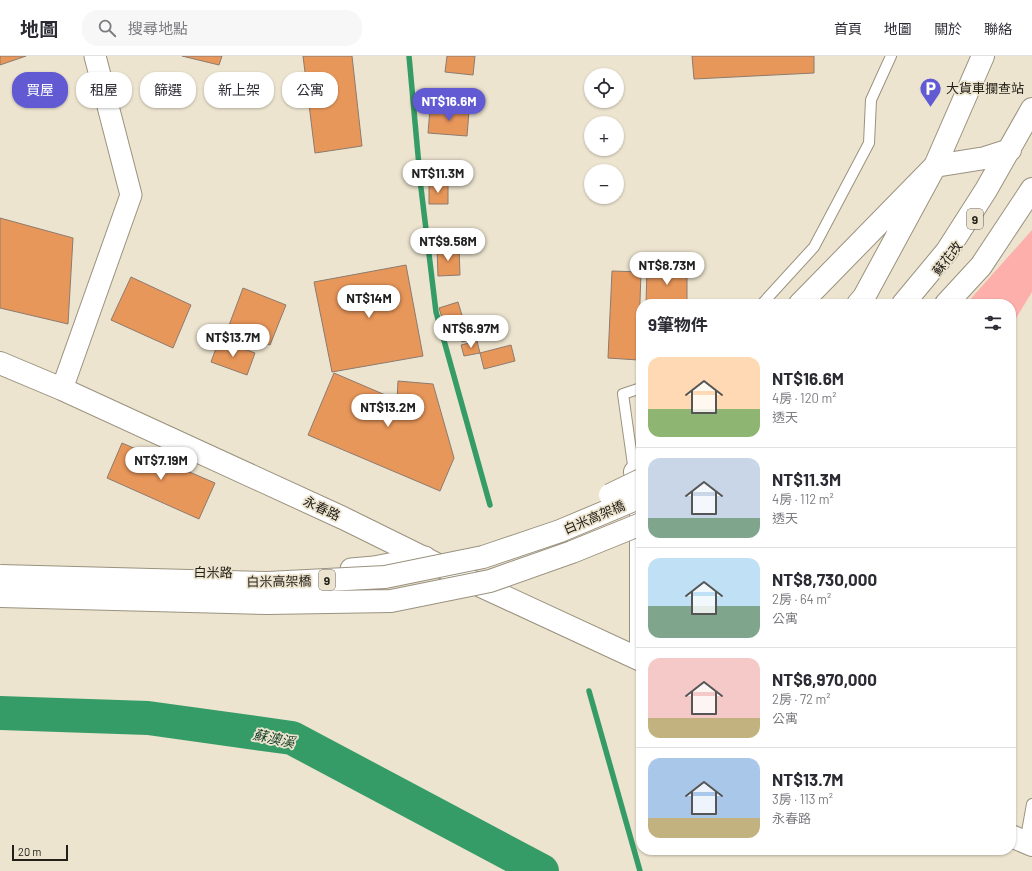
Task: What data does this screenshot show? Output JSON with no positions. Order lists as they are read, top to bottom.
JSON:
{
  "streets": {
    "main road": [
      "9",
      "蘇花改",
      "永春路",
      "白米高架橋"
    ],
    "street": ["白米路"]
  },
  "crossings": [
    ["永春路", "白米路"]
  ],
  "water": ["蘇澳溪"],
  "places": {
    "parking": ["大貨車攔查站"]
  },
  "scale_bar": "20 m",
  "page": {
    "header": "地圖",
    "search": "搜尋地點",
    "nav": [
      "首頁",
      "地圖",
      "關於",
      "聯絡"
    ],
    "map_buttons": ["+", "−"],
    "chip": [
      "買屋",
      "租屋",
      "篩選",
      "新上架",
      "公寓"
    ],
    "price": [
      "NT$16.6M",
      "NT$11.3M",
      "NT$9.58M",
      "NT$8.73M",
      "NT$14M",
      "NT$6.97M",
      "NT$13.7M",
      "NT$13.2M",
      "NT$7.19M"
    ],
    "heading": "9筆物件",
    "list": [
      {
        "name": "NT$16.6M",
        "note": "4房 · 120 m² · 透天"
      },
      {
        "name": "NT$11.3M",
        "note": "4房 · 112 m² · 透天"
      },
      {
        "name": "NT$8,730,000",
        "note": "2房 · 64 m² · 公寓"
      },
      {
        "name": "NT$6,970,000",
        "note": "2房 · 72 m² · 公寓"
      },
      {
        "name": "NT$13.7M",
        "note": "3房 · 113 m² · 永春路"
      }
    ],
    "scale": "20 m"
  }
}
